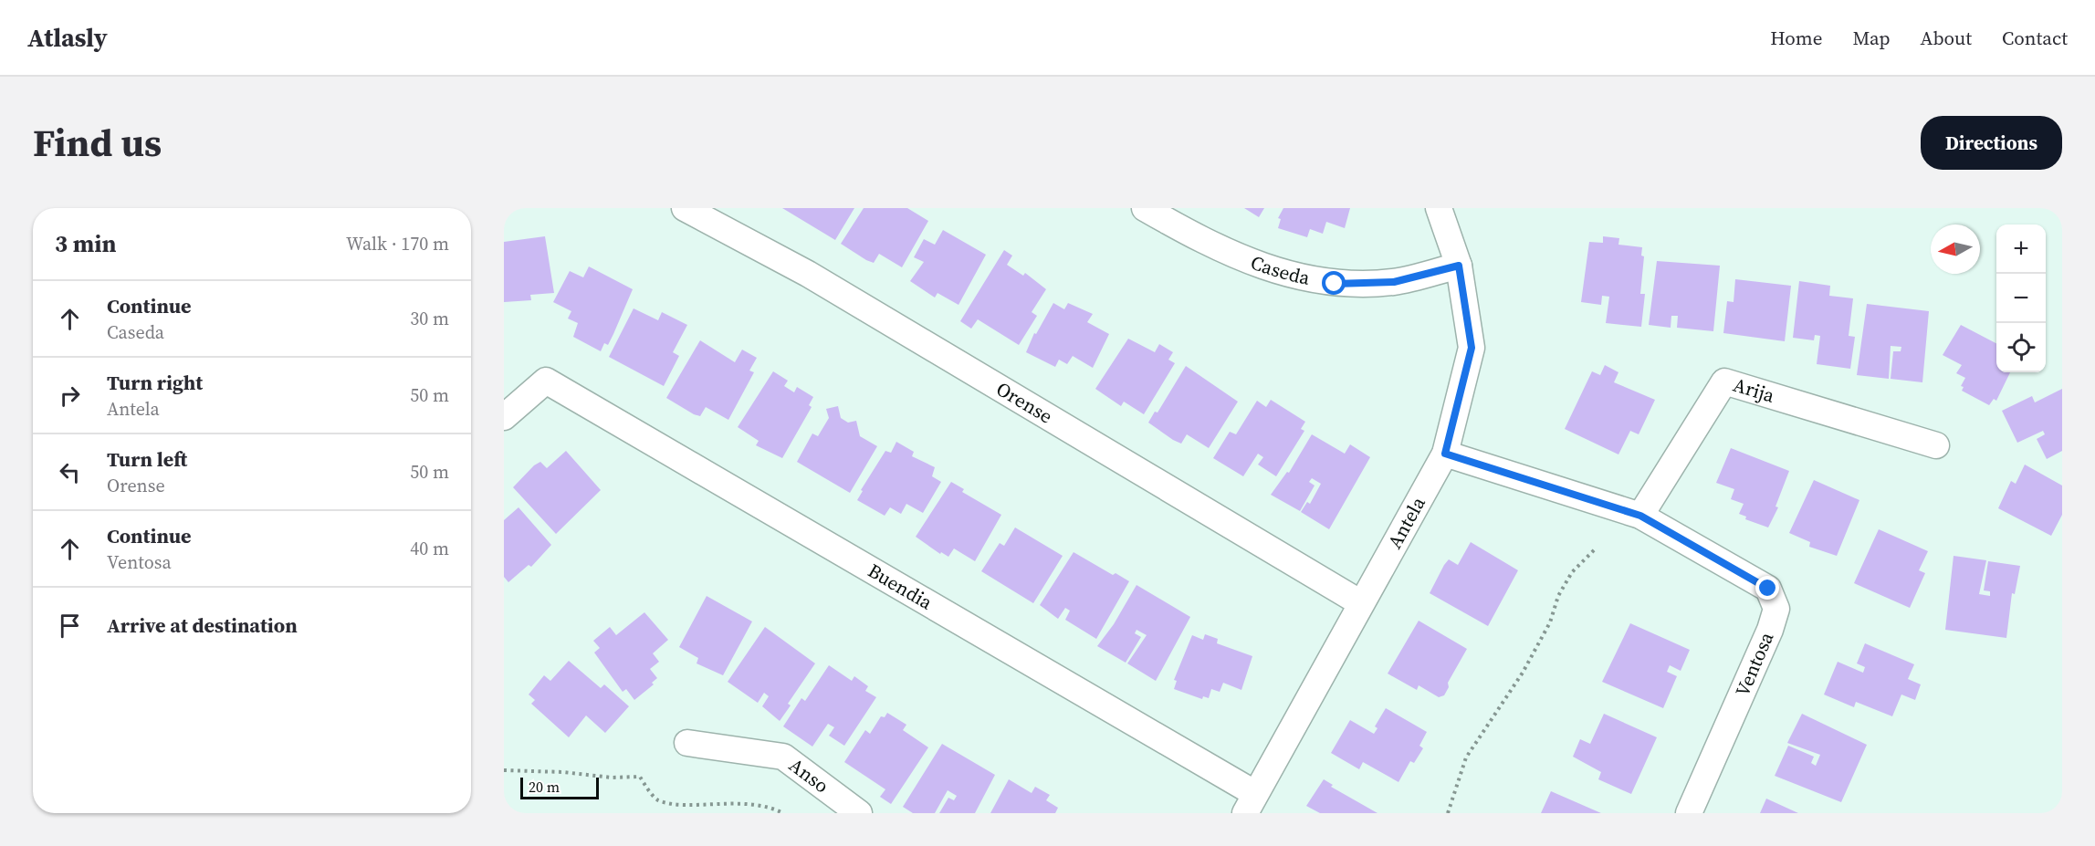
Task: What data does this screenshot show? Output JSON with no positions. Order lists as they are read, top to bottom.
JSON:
{
  "streets": {
    "street": [
      "Caseda",
      "Arija",
      "Orense",
      "Antela",
      "Buendia",
      "Ventosa",
      "Anso"
    ]
  },
  "crossings": [
    ["Caseda", "Antela"],
    ["Arija", "Ventosa"],
    ["Orense", "Antela"],
    ["Antela", "Buendia"]
  ],
  "scale_bar": "20 m",
  "north": "left",
  "page": {
    "header": "Atlasly",
    "nav": [
      "Home",
      "Map",
      "About",
      "Contact"
    ],
    "title": "Find us",
    "buttons": "Directions",
    "heading": ["3 min", "Walk · 170 m"],
    "map_buttons": ["+", "−"],
    "list": [
      ["Continue", "Caseda", "30 m"],
      ["Turn right", "Antela", "50 m"],
      ["Turn left", "Orense", "50 m"],
      ["Continue", "Ventosa", "40 m"],
      "Arrive at destination"
    ],
    "scale": "20 m"
  }
}
